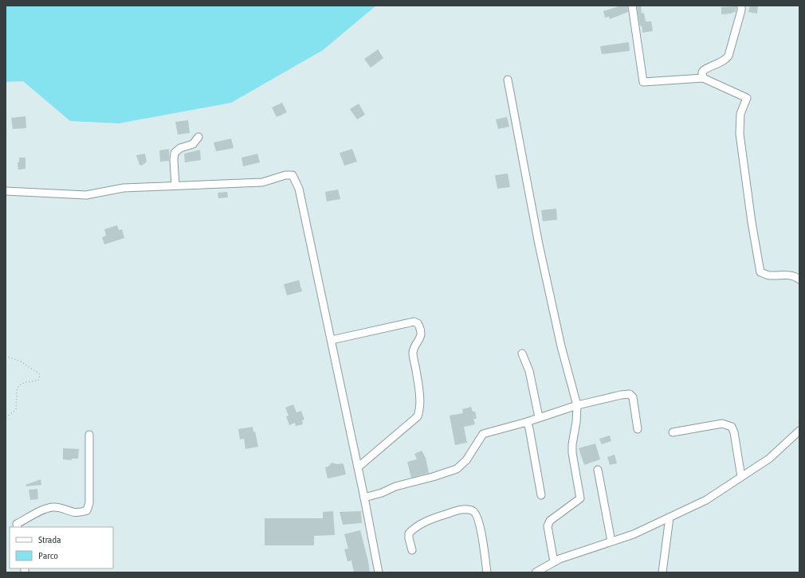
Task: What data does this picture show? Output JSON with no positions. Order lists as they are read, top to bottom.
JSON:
{
  "legend": ["Strada", "Parco"]
}
